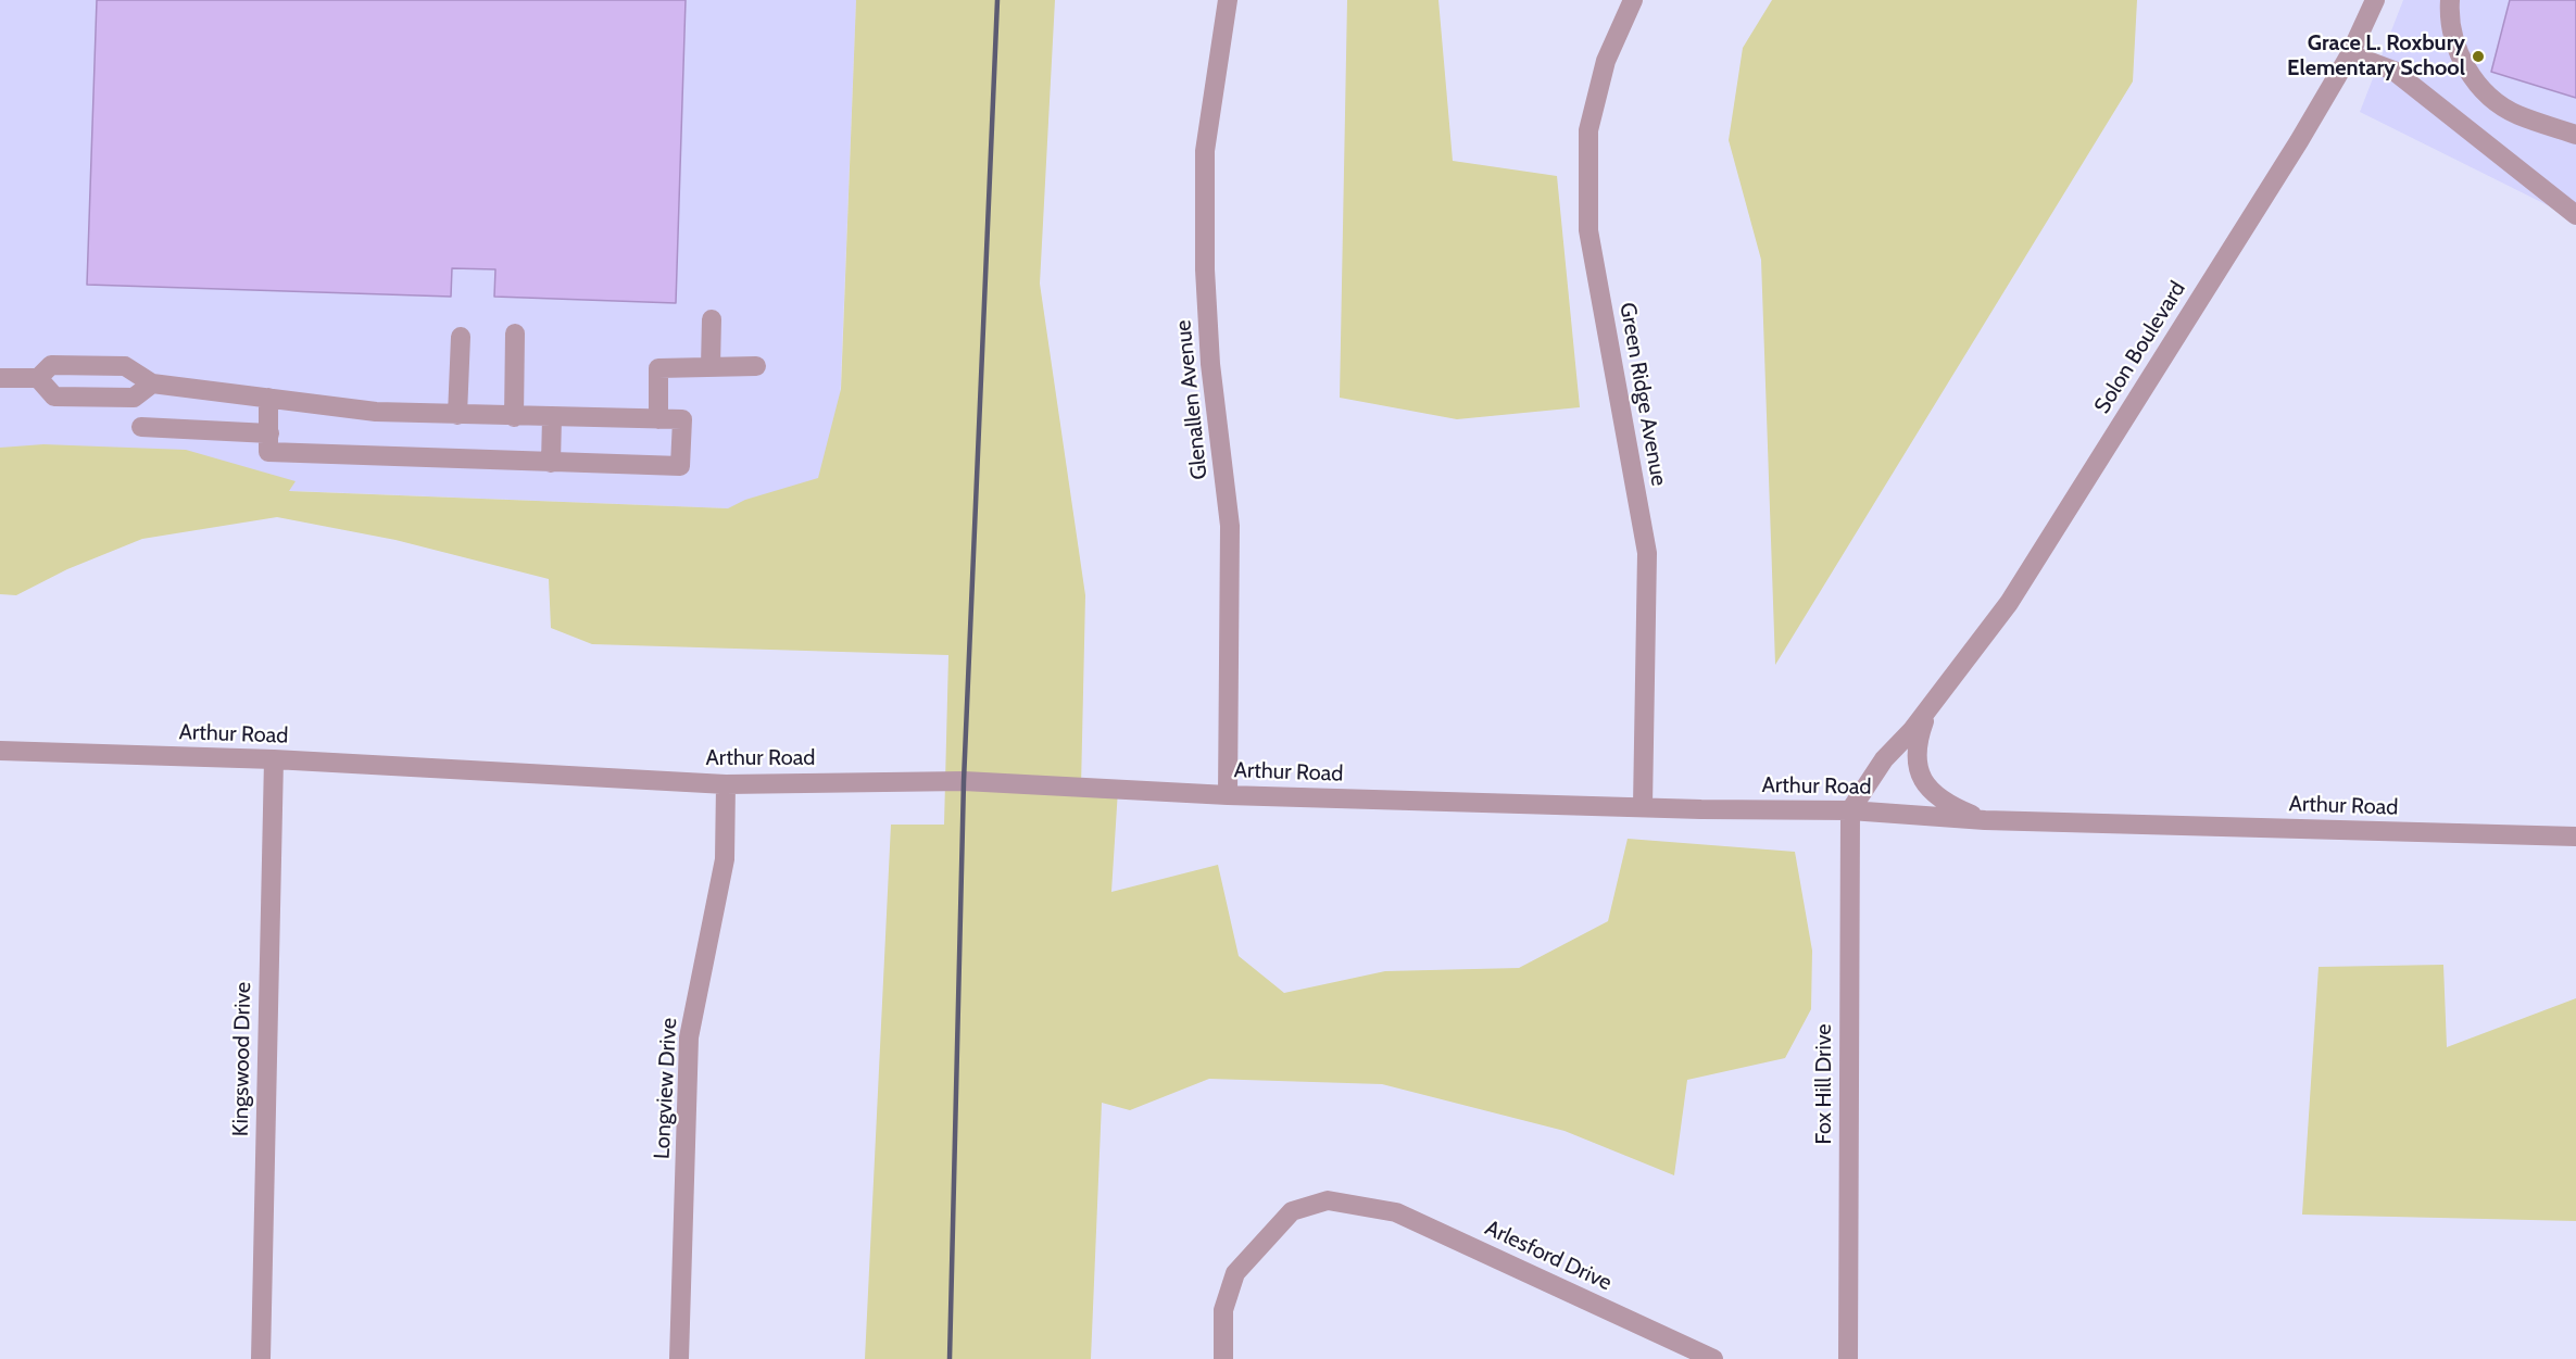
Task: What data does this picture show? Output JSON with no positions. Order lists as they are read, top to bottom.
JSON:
{
  "streets": {
    "street": [
      "Solon Boulevard",
      "Green Ridge Avenue",
      "Glenallen Avenue",
      "Arthur Road",
      "Kingswood Drive",
      "Fox Hill Drive",
      "Longview Drive",
      "Arlesford Drive"
    ]
  },
  "crossings": [
    ["Solon Boulevard", "Arthur Road"],
    ["Solon Boulevard", "Fox Hill Drive"],
    ["Green Ridge Avenue", "Arthur Road"],
    ["Glenallen Avenue", "Arthur Road"],
    ["Arthur Road", "Kingswood Drive"],
    ["Arthur Road", "Fox Hill Drive"],
    ["Arthur Road", "Longview Drive"]
  ],
  "places": ["Grace L. Roxbury Elementary School"]
}
